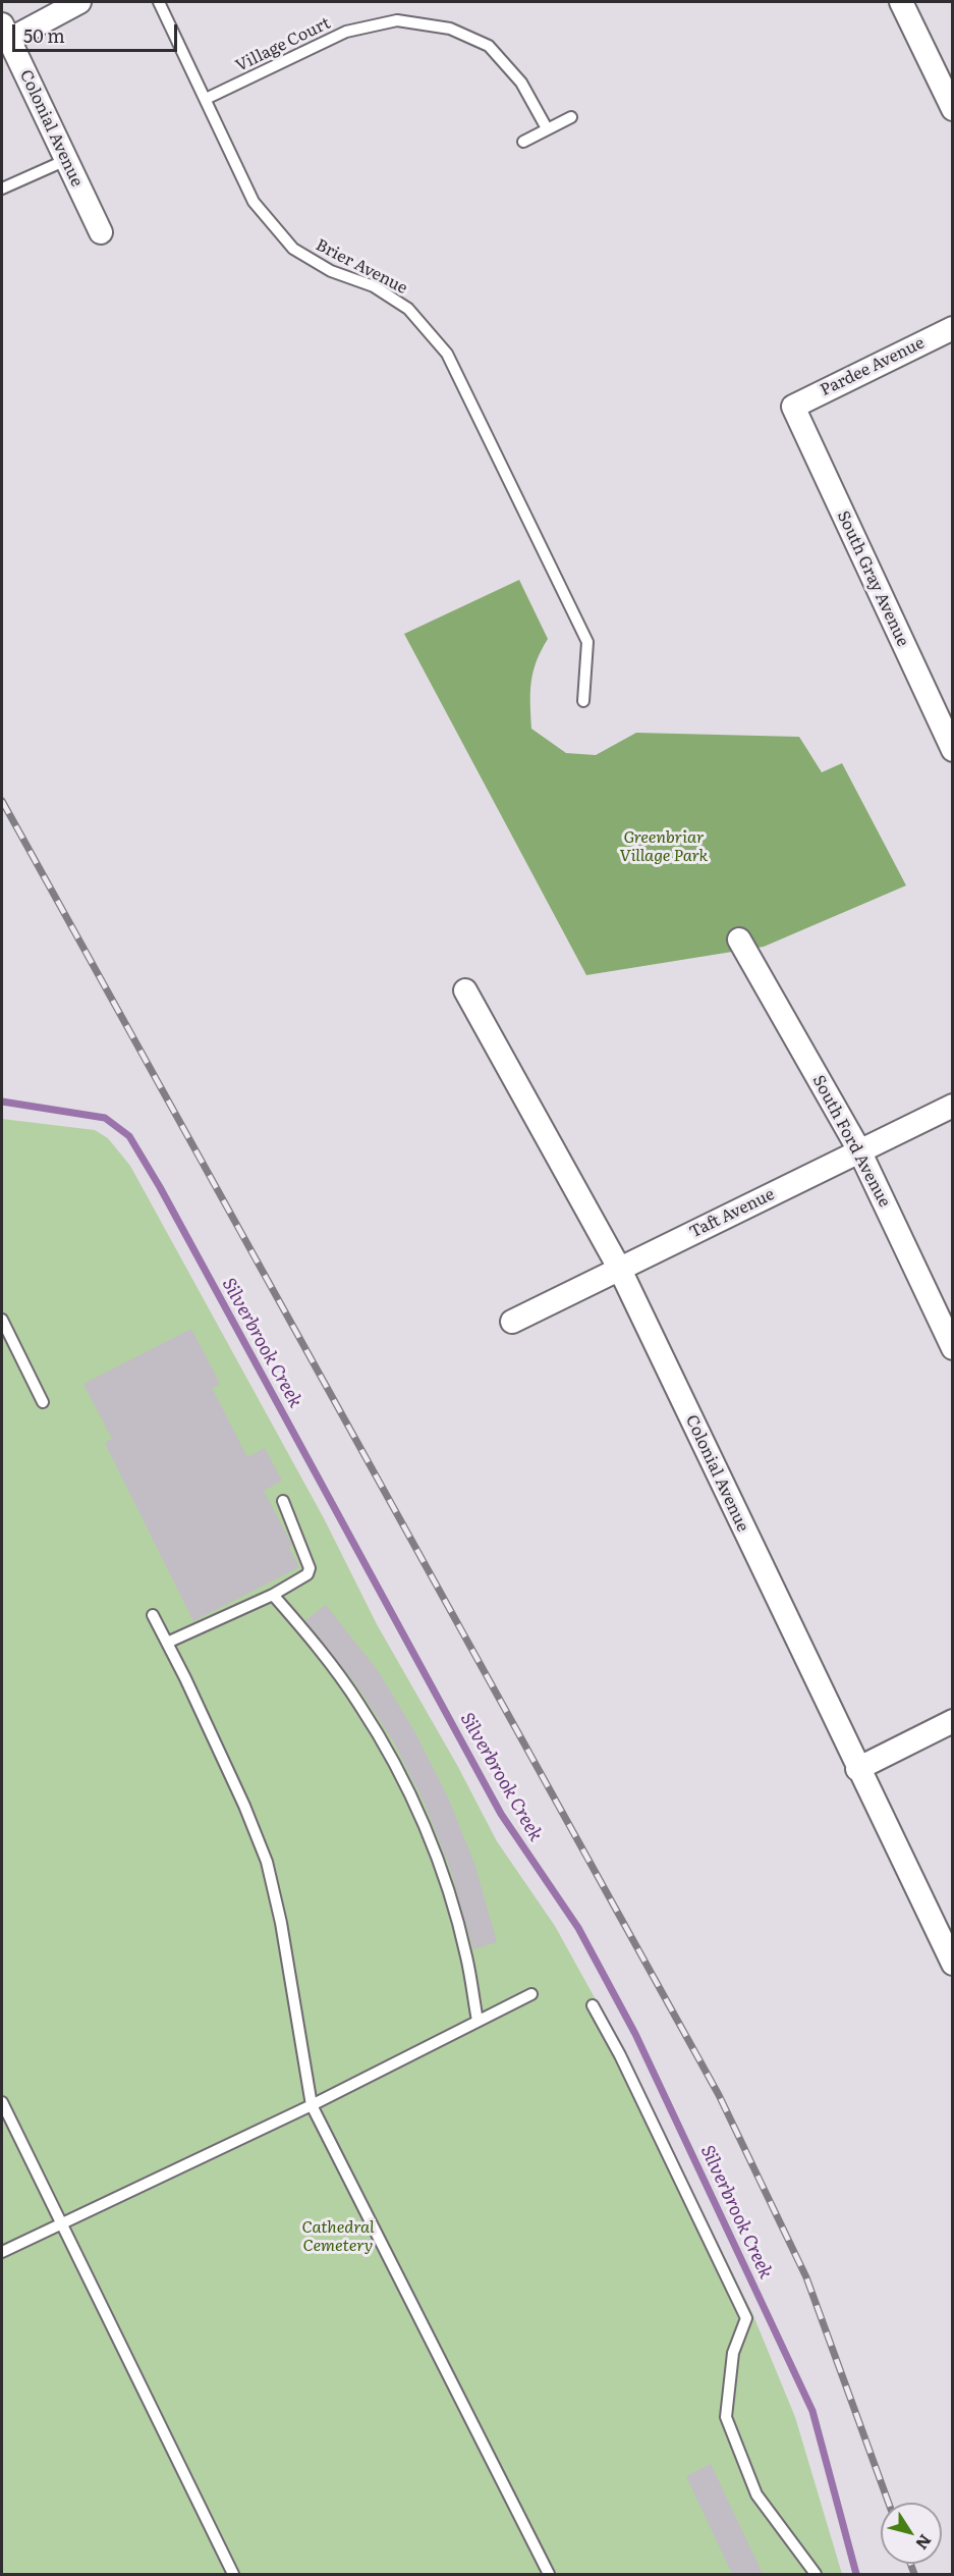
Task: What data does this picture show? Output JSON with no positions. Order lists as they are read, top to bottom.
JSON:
{
  "streets": {
    "street": [
      "Colonial Avenue",
      "Pardee Avenue",
      "South Gray Avenue",
      "South Ford Avenue",
      "Taft Avenue"
    ],
    "lane": ["Village Court", "Brier Avenue"]
  },
  "crossings": [
    ["Village Court", "Brier Avenue"],
    ["Colonial Avenue", "Taft Avenue"],
    ["Pardee Avenue", "South Gray Avenue"],
    ["South Ford Avenue", "Taft Avenue"]
  ],
  "water": ["Silverbrook Creek"],
  "parks": ["Greenbriar Village Park", "Cathedral Cemetery"],
  "scale_bar": "50 m",
  "north": "bottom right"
}
